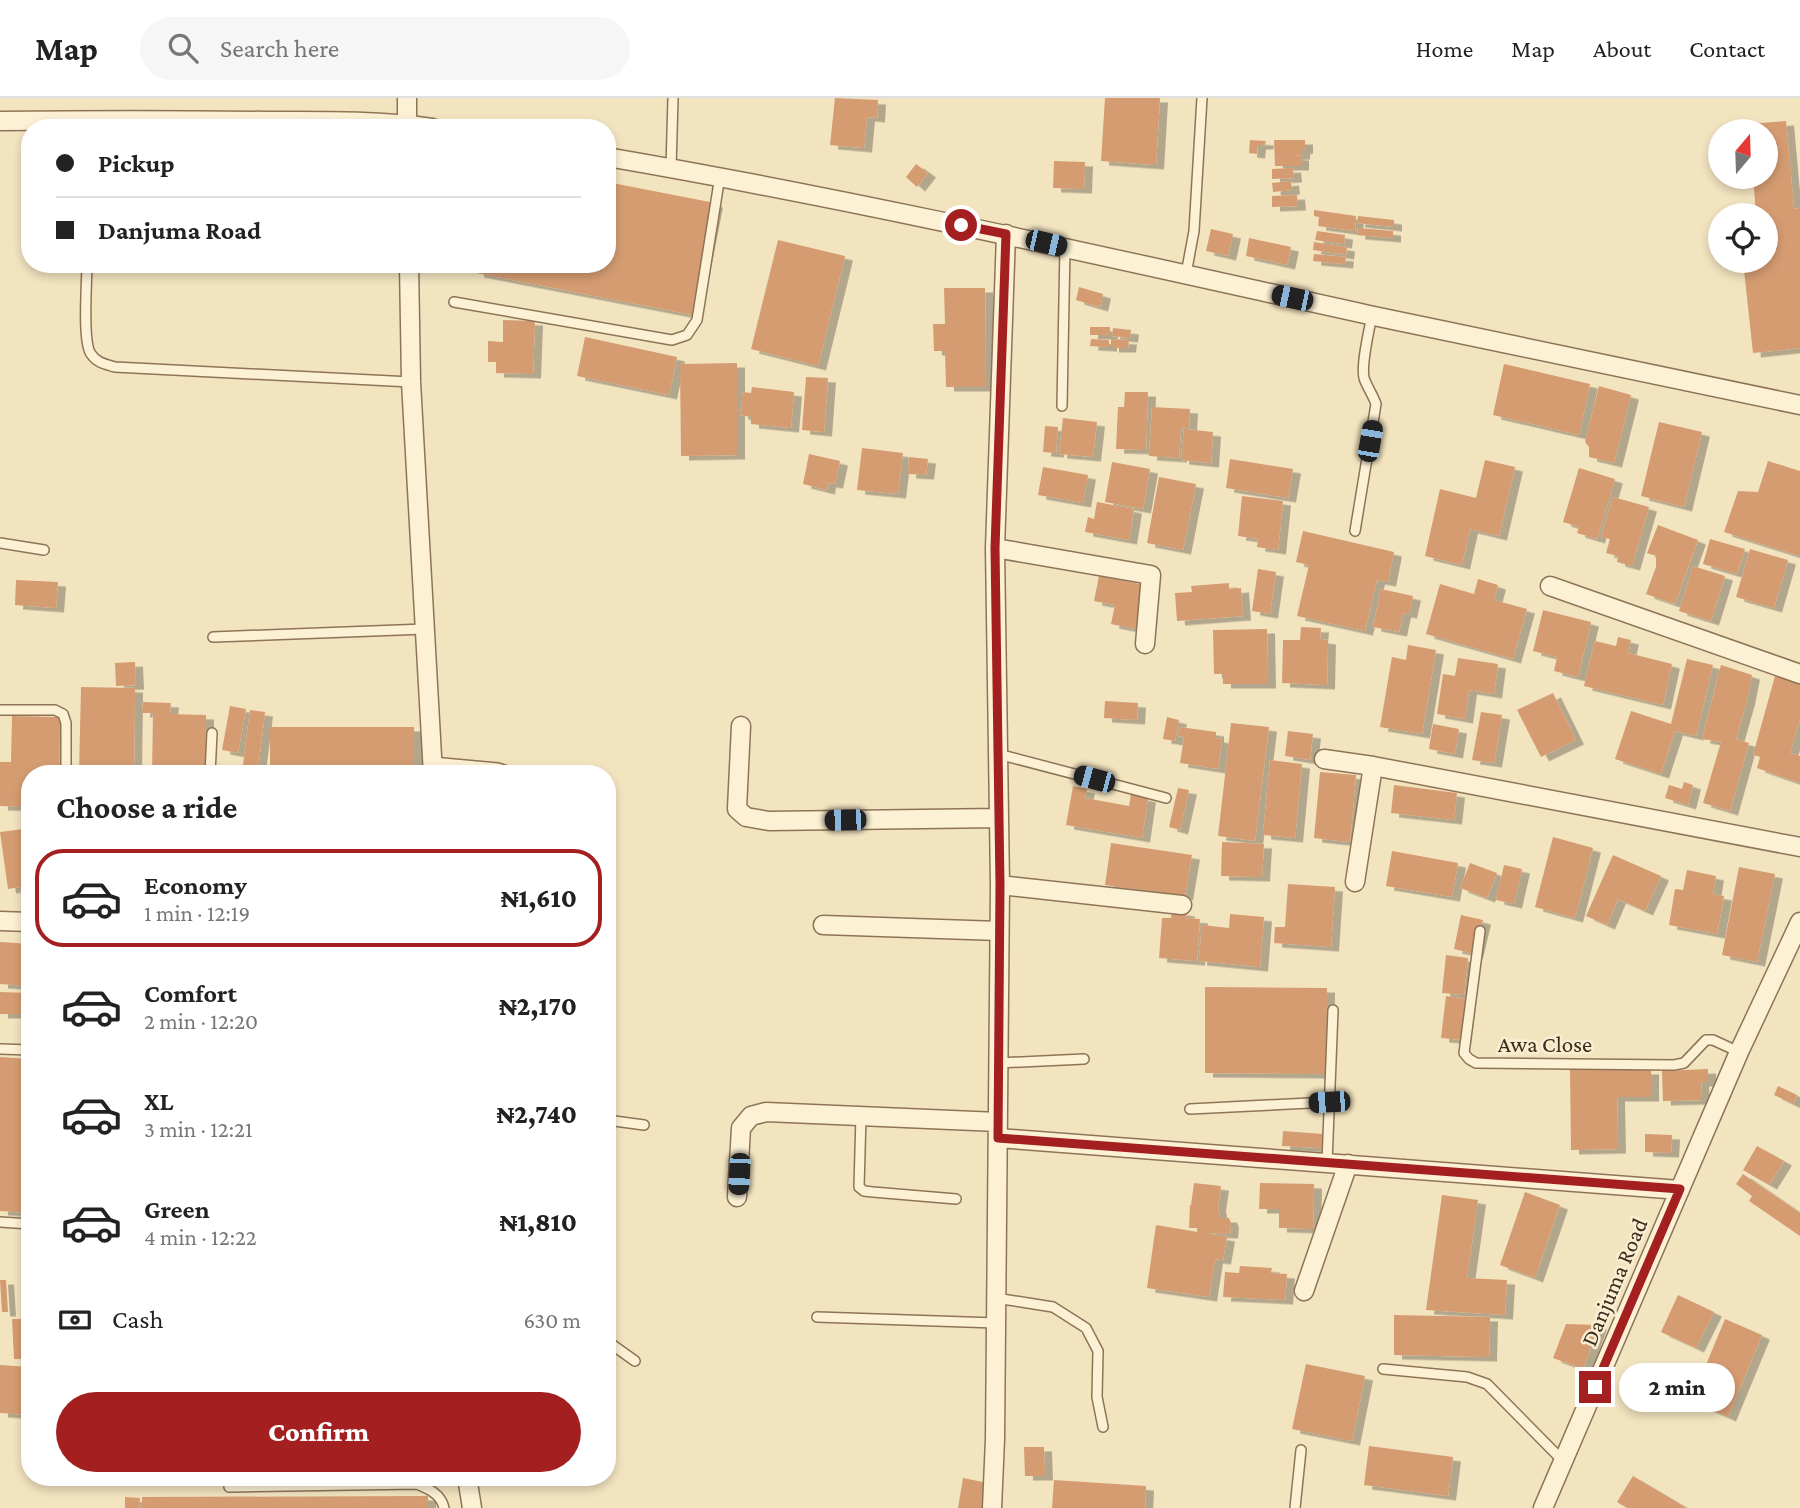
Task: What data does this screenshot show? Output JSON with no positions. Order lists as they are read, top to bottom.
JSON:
{
  "streets": {
    "street": ["Danjuma Road"],
    "lane": ["Awa Close"]
  },
  "crossings": [
    ["Awa Close", "Danjuma Road"]
  ],
  "north": "top",
  "page": {
    "header": "Map",
    "search": "Search here",
    "nav": [
      "Home",
      "Map",
      "About",
      "Contact"
    ],
    "banner": ["Pickup", "Danjuma Road"],
    "heading": "Choose a ride",
    "list": [
      {
        "name": "Economy",
        "note": "1 min · 12:19",
        "value": "₦1,610"
      },
      {
        "name": "Comfort",
        "note": "2 min · 12:20",
        "value": "₦2,170"
      },
      {
        "name": "XL",
        "note": "3 min · 12:21",
        "value": "₦2,740"
      },
      {
        "name": "Green",
        "note": "4 min · 12:22",
        "value": "₦1,810"
      }
    ],
    "pay": ["Cash", "630 m"],
    "bubble": "2 min",
    "buttons": "Confirm"
  }
}
